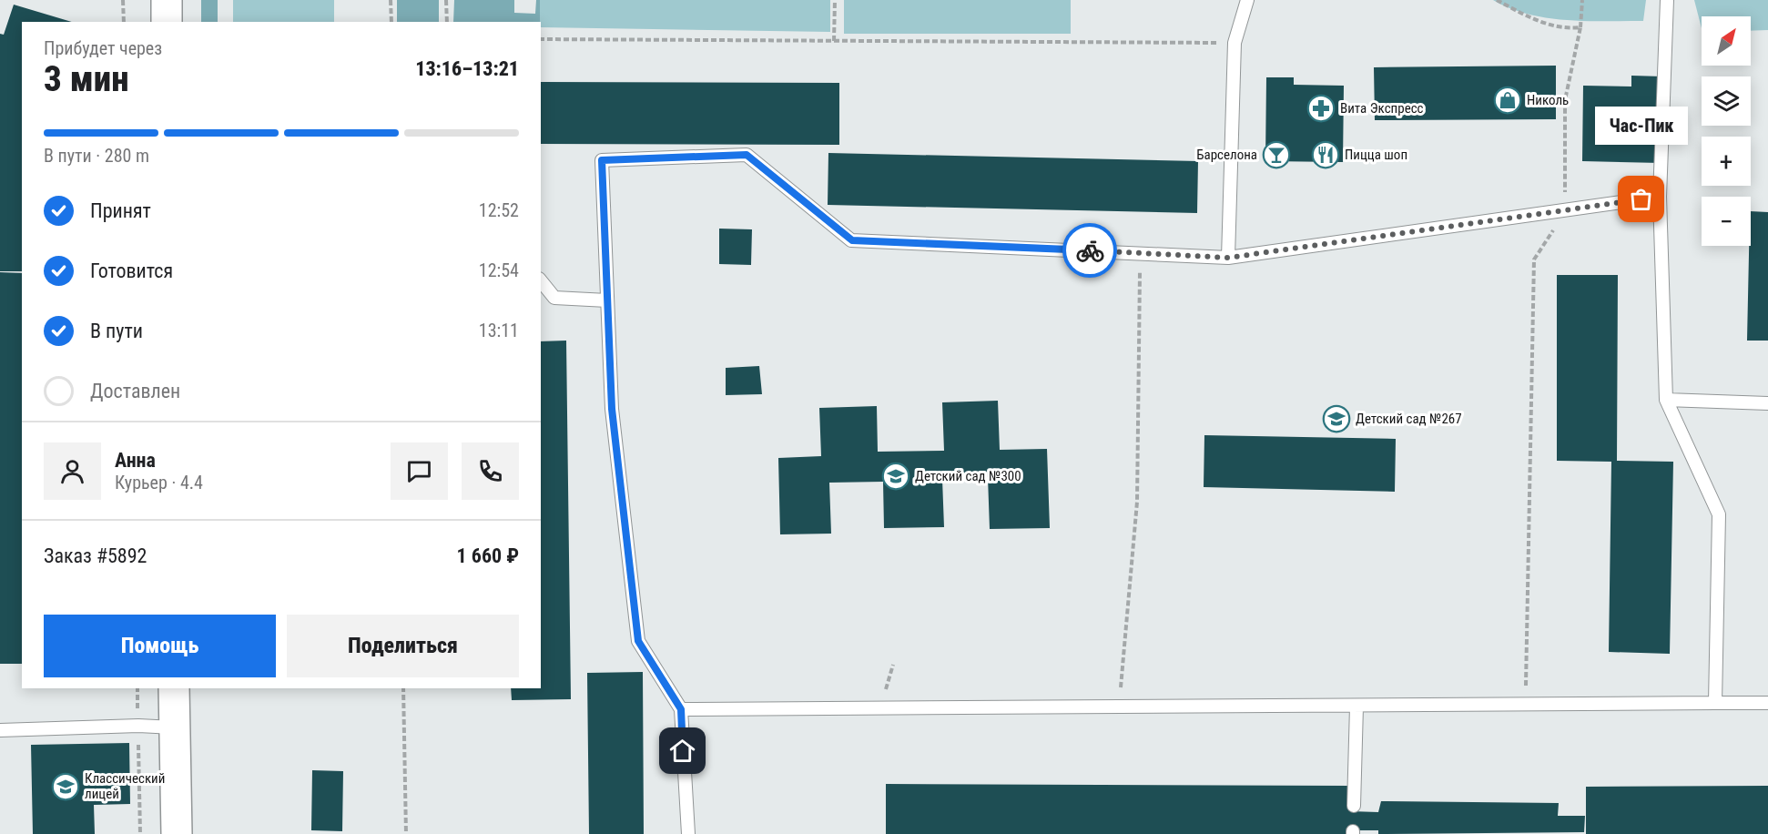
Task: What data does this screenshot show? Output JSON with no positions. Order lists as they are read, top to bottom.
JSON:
{
  "places": {
    "shop": ["Николь"],
    "pharmacy": ["Вита Экспресс"],
    "bar": ["Барселона"],
    "restaurant": ["Пицца шоп"],
    "other": ["Час-Пик"],
    "school or university": ["Детский сад №267", "Детский сад №300", "Классический лицей"]
  },
  "north": "top right",
  "page": {
    "map_buttons": ["+", "−"],
    "heading": ["3 мин", "Прибудет через", "13:16–13:21"],
    "panel": [
      "Анна",
      "Курьер · 4.4",
      "Заказ #5892",
      "1 660 ₽"
    ],
    "bubble": "Час-Пик",
    "bar": "В пути · 280 m",
    "list": [
      ["Принят", "12:52"],
      ["Готовится", "12:54"],
      ["В пути", "13:11"],
      "Доставлен"
    ],
    "buttons": ["Помощь", "Поделиться"]
  }
}
